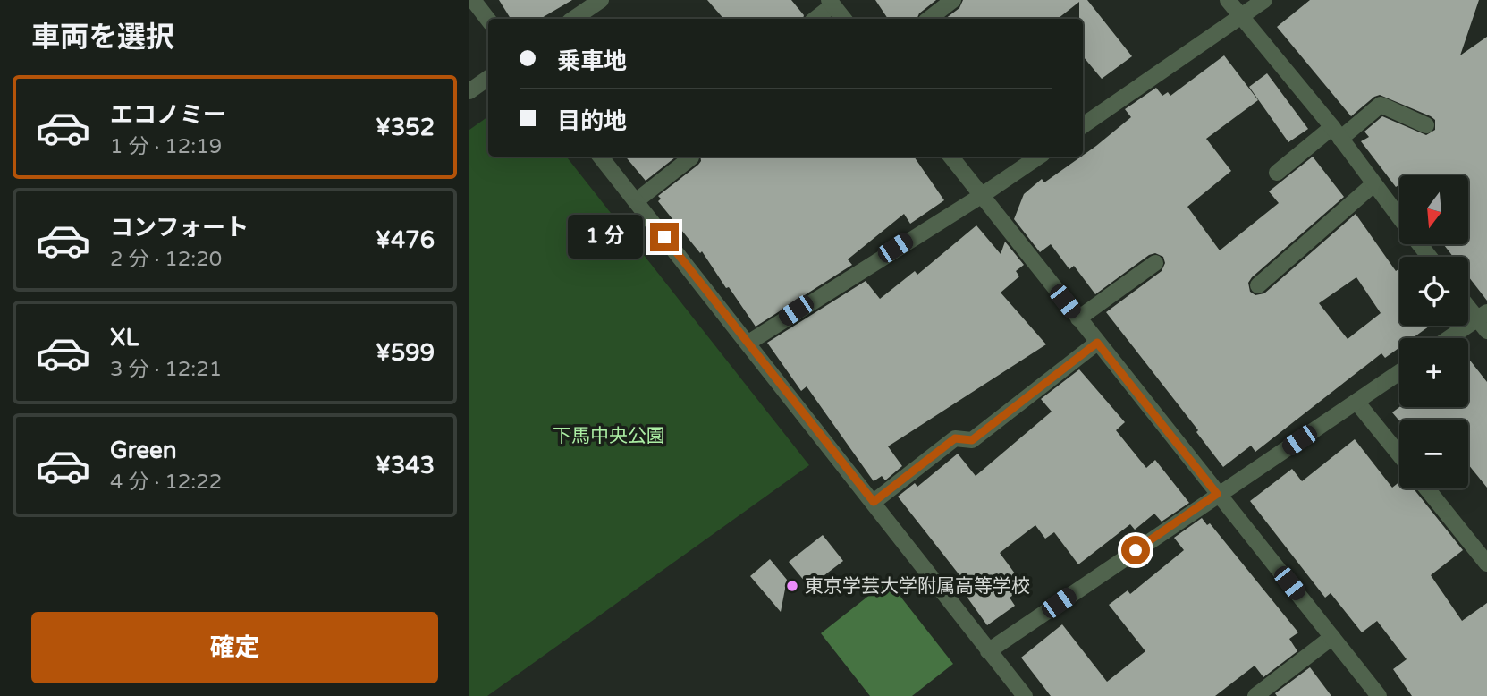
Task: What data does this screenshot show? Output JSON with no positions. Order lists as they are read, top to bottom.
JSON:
{
  "parks": ["下馬中央公園"],
  "places": ["東京学芸大学附属高等学校"],
  "north": "bottom",
  "page": {
    "heading": "車両を選択",
    "banner": ["乗車地", "目的地"],
    "list": [
      {
        "name": "エコノミー",
        "note": "1 分 · 12:19",
        "value": "¥352"
      },
      {
        "name": "コンフォート",
        "note": "2 分 · 12:20",
        "value": "¥476"
      },
      {
        "name": "XL",
        "note": "3 分 · 12:21",
        "value": "¥599"
      },
      {
        "name": "Green",
        "note": "4 分 · 12:22",
        "value": "¥343"
      }
    ],
    "map_buttons": ["+", "−"],
    "bubble": "1 分",
    "buttons": "確定"
  }
}
